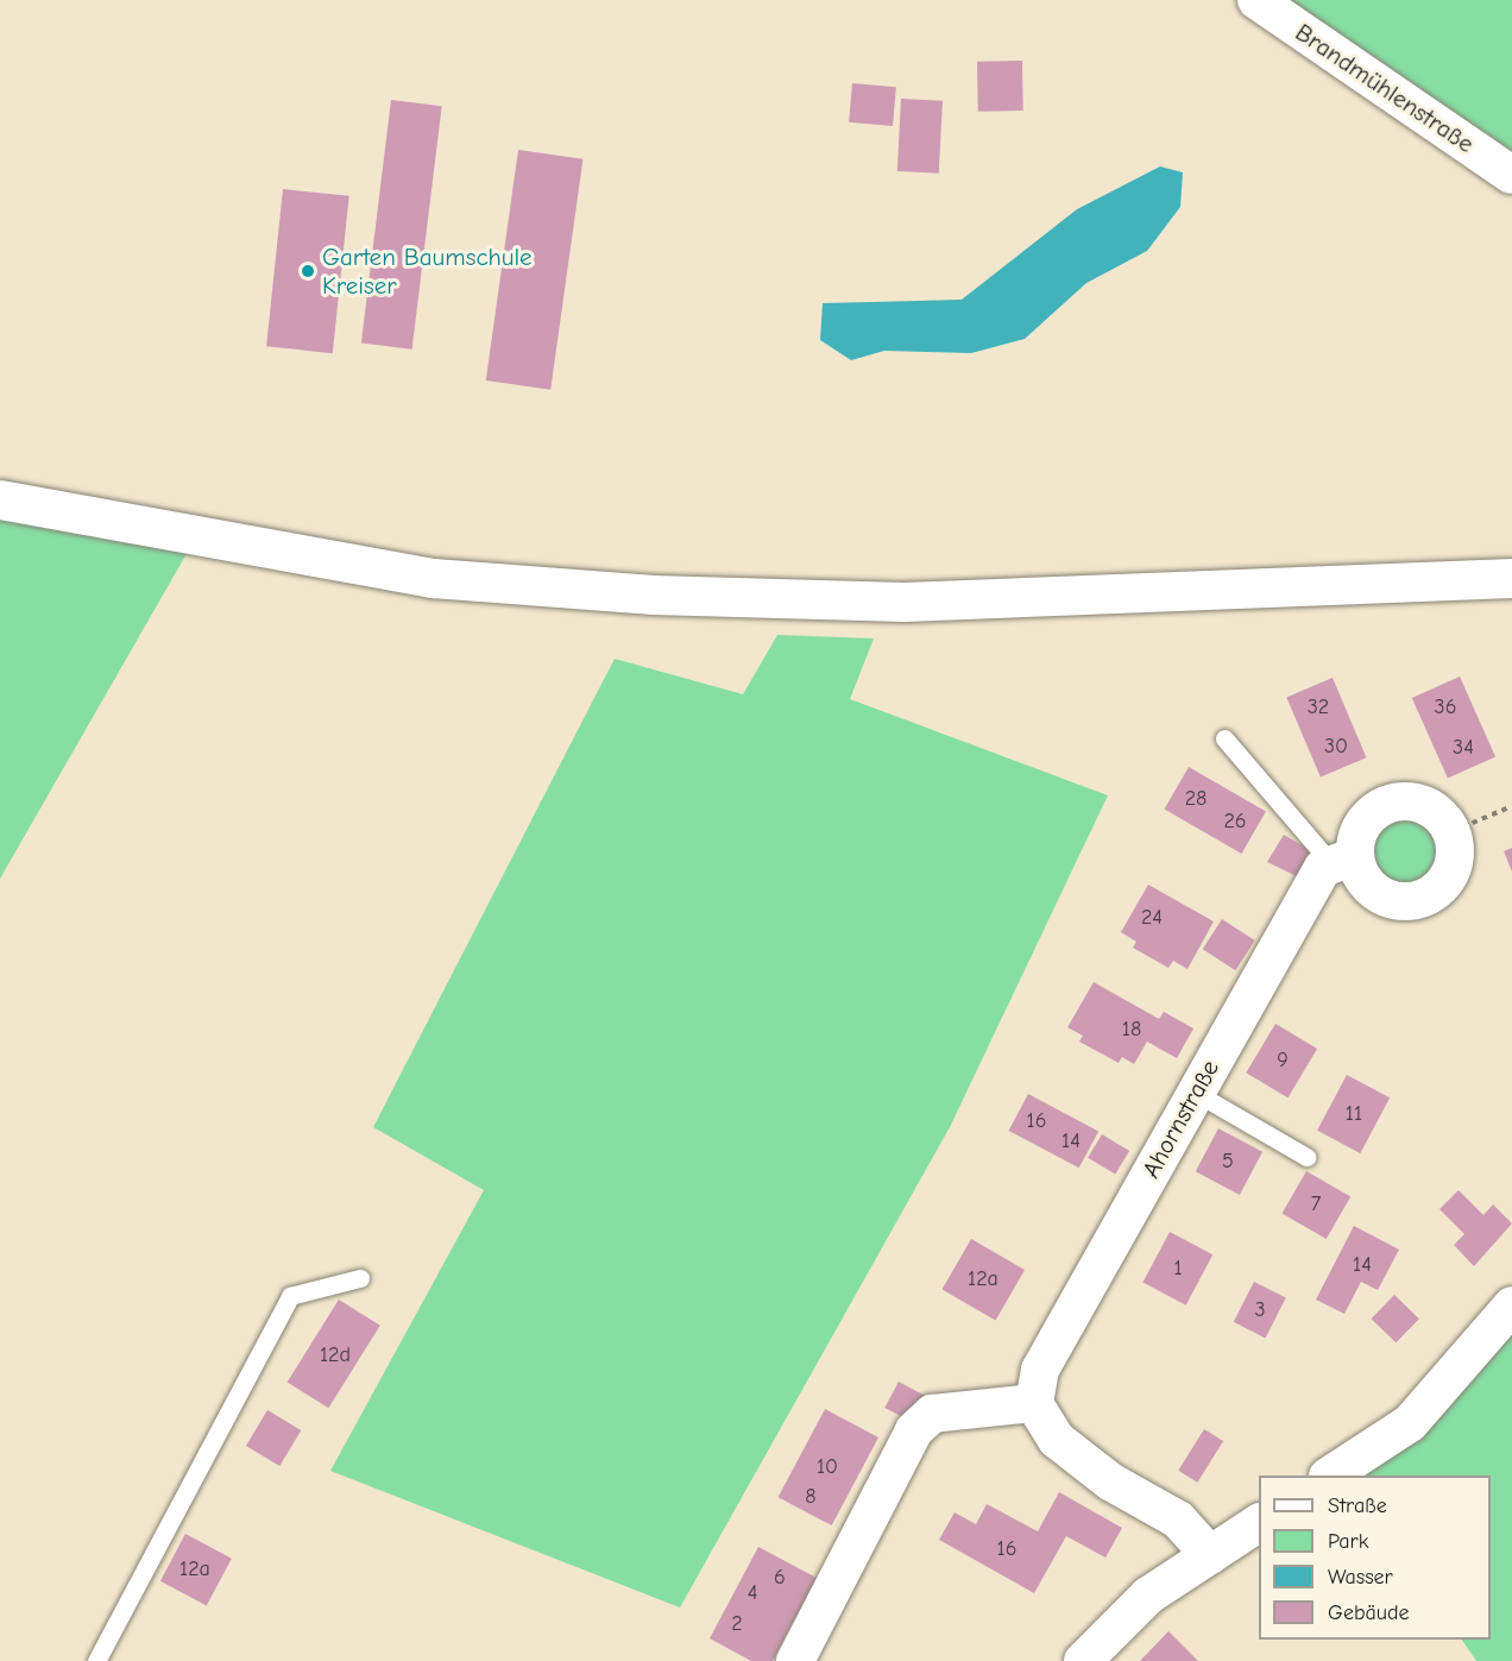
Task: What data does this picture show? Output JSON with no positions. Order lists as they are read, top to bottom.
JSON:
{
  "streets": {
    "street": ["Brandmühlenstraße", "Ahornstraße"]
  },
  "places": ["Garten Baumschule Kreiser"],
  "house_numbers": [
    "32",
    "36",
    "30",
    "34",
    "28",
    "26",
    "24",
    "18",
    "9",
    "11",
    "16",
    "14",
    "5",
    "7",
    "14",
    "1",
    "12a",
    "3",
    "12d",
    "10",
    "8",
    "16",
    "12a",
    "6",
    "4",
    "2"
  ],
  "legend": [
    "Straße",
    "Park",
    "Wasser",
    "Gebäude"
  ]
}
